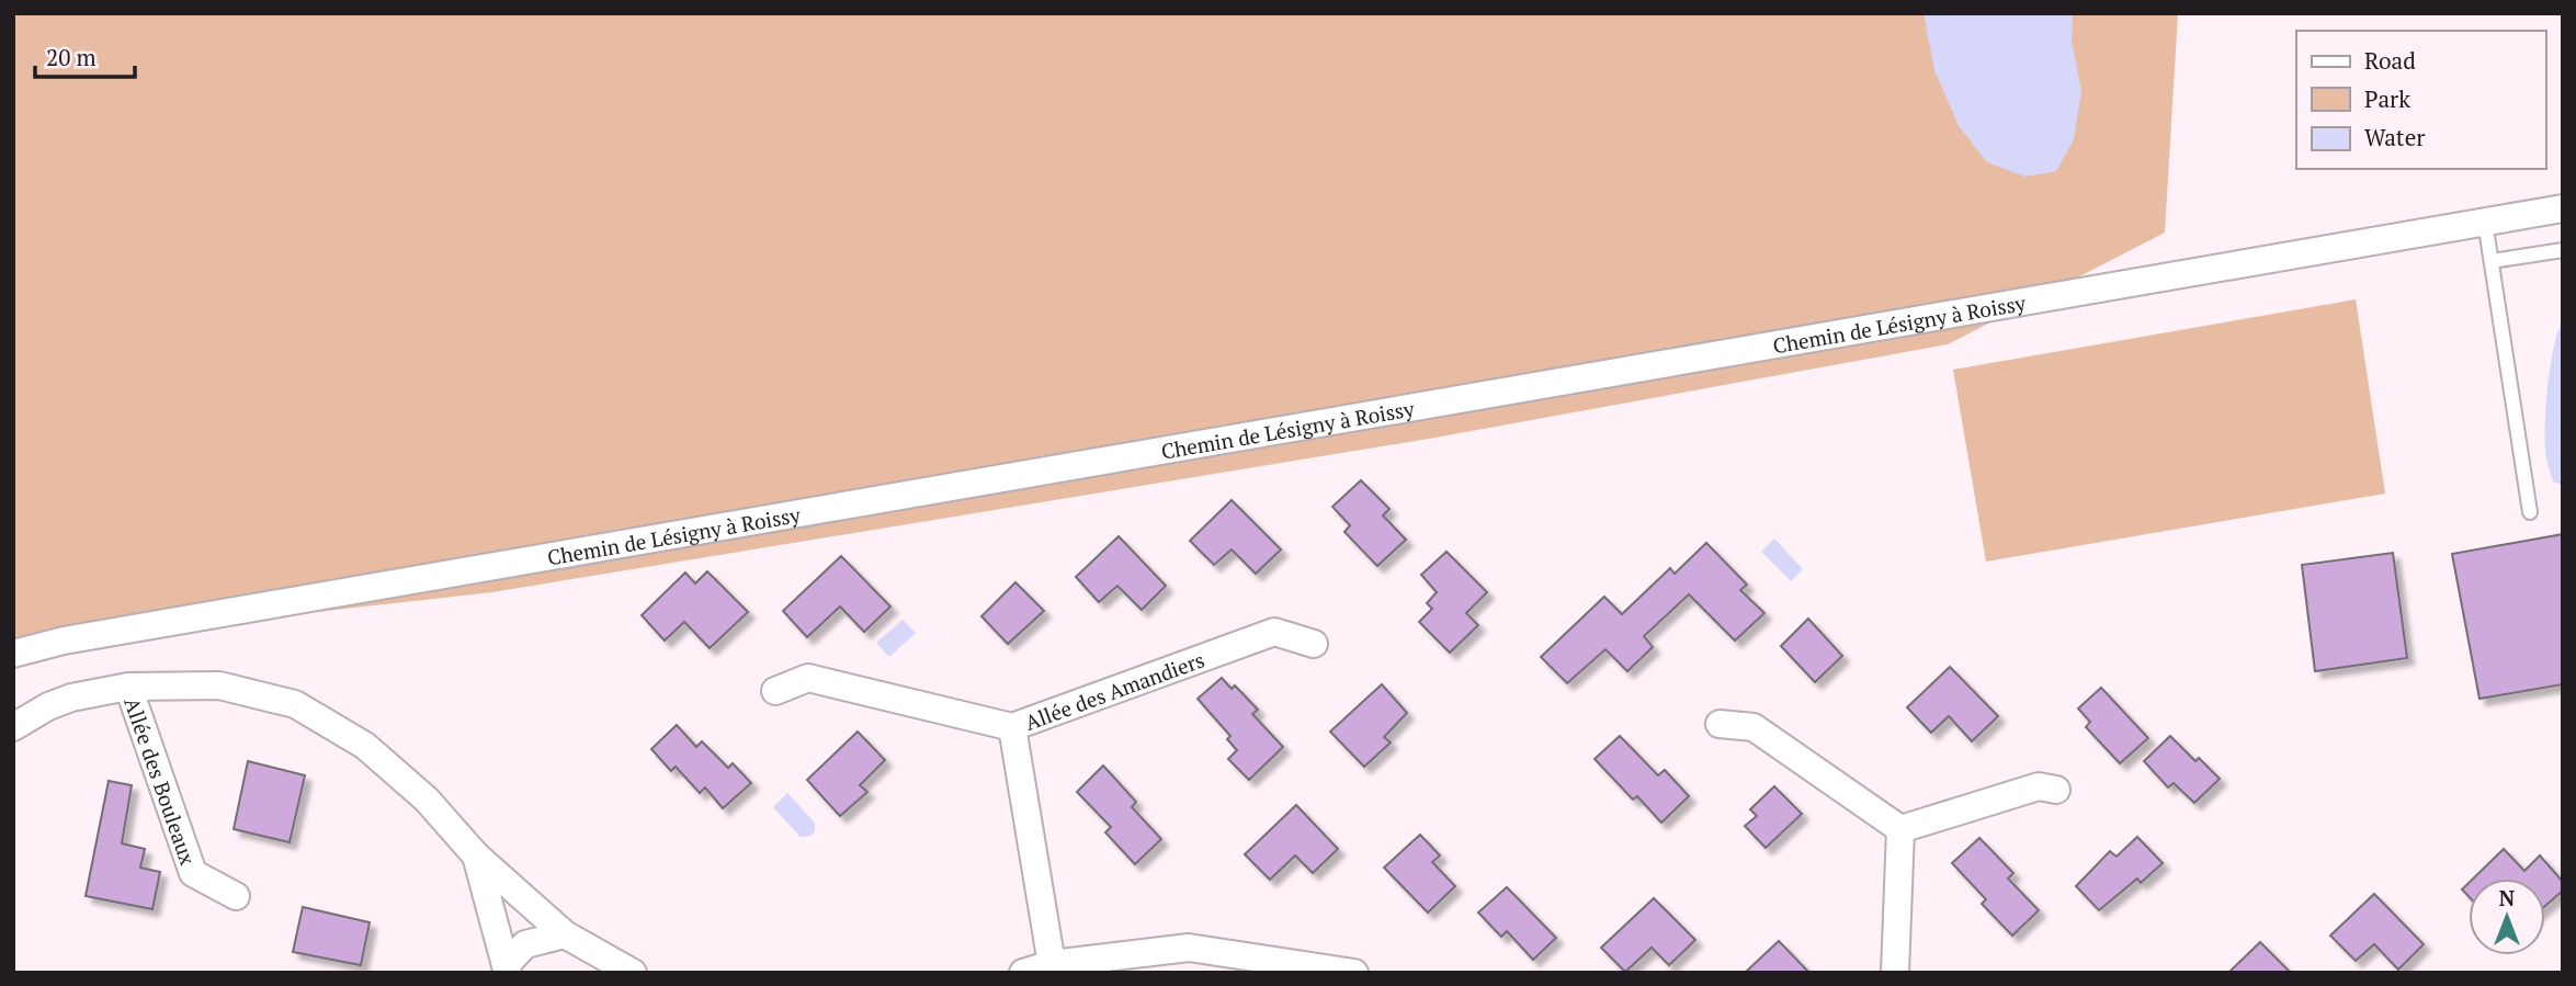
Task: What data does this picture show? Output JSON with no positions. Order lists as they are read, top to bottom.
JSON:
{
  "streets": {
    "street": ["Chemin de Lésigny à Roissy", "Allée des Amandiers", "Allée des Bouleaux"]
  },
  "legend": ["Road", "Park", "Water"],
  "scale_bar": "20 m",
  "north": "top"
}
